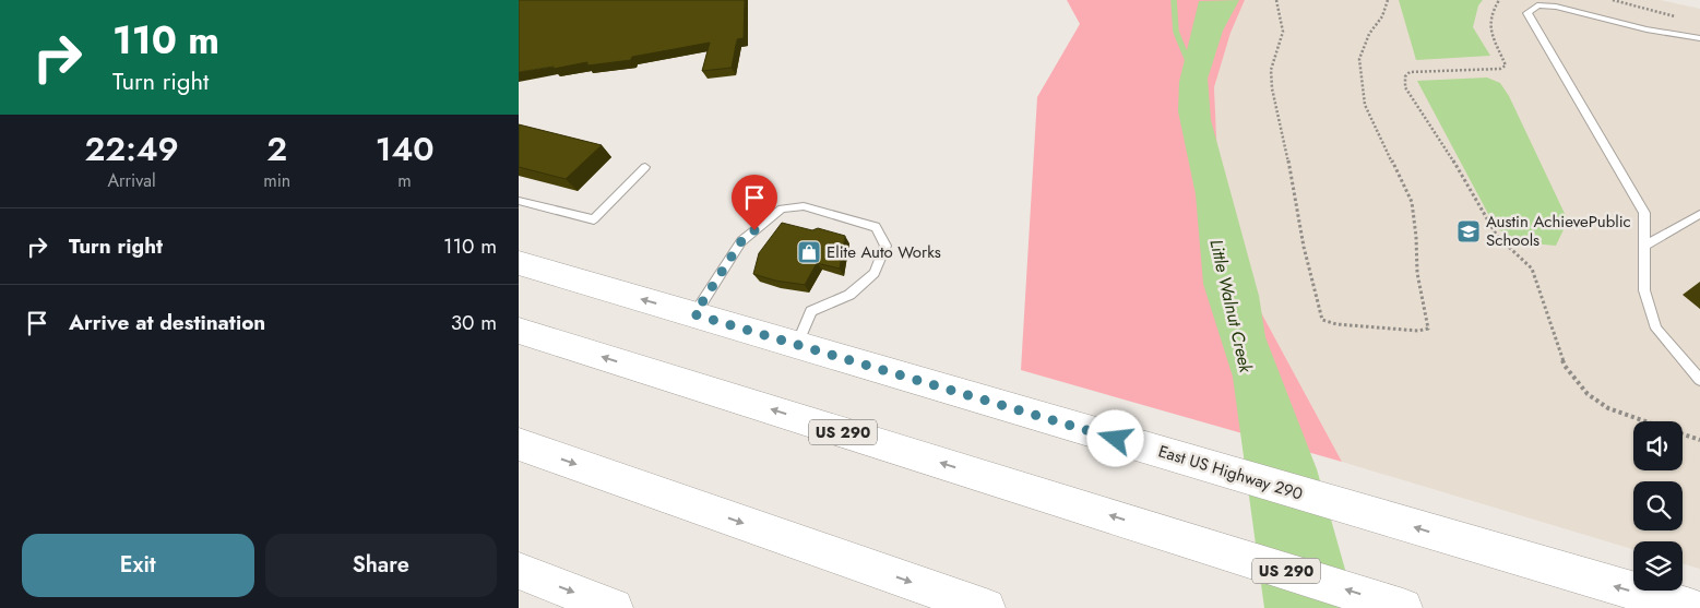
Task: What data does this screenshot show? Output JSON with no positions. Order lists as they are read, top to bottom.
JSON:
{
  "streets": {
    "main road": ["US 290", "East US Highway 290"]
  },
  "water": ["Little Walnut Creek"],
  "places": {
    "school or university": ["Austin AchievePublic Schools"],
    "shop": ["Elite Auto Works"]
  },
  "page": {
    "turn": ["110 m", "Turn right"],
    "eta": [
      "22:49",
      "Arrival",
      "2",
      "min",
      "140",
      "m"
    ],
    "list": [
      {
        "name": "Turn right",
        "value": "110 m"
      },
      {
        "name": "Arrive at destination",
        "value": "30 m"
      }
    ],
    "buttons": ["Exit", "Share"]
  }
}
